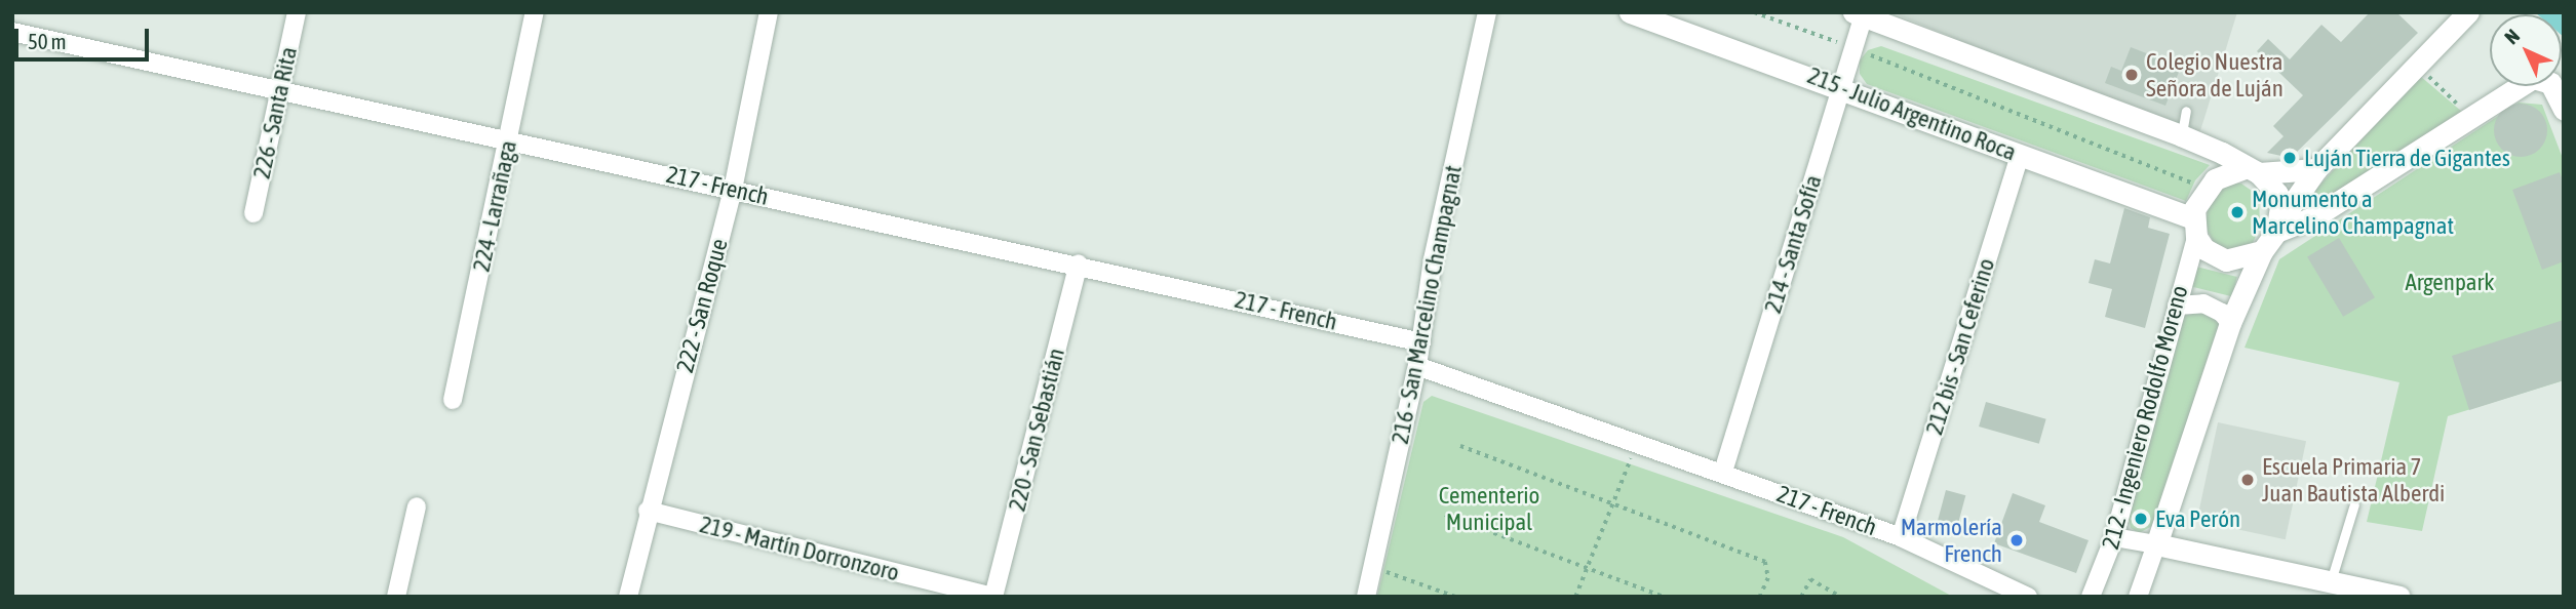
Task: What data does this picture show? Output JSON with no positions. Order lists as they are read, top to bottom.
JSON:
{
  "streets": {
    "street": [
      "226 - Santa Rita",
      "215 - Julio Argentino Roca",
      "217 - French",
      "224 - Larrañaga",
      "214 - Santa Sofía",
      "216 - San Marcelino Champagnat",
      "222 - San Roque",
      "212 bis - San Ceferino",
      "212 - Ingeniero Rodolfo Moreno",
      "220 - San Sebastián",
      "219 - Martín Dorronzoro"
    ]
  },
  "crossings": [
    ["226 - Santa Rita", "217 - French"],
    ["215 - Julio Argentino Roca", "214 - Santa Sofía"],
    ["215 - Julio Argentino Roca", "212 bis - San Ceferino"],
    ["215 - Julio Argentino Roca", "212 - Ingeniero Rodolfo Moreno"],
    ["217 - French", "224 - Larrañaga"],
    ["217 - French", "214 - Santa Sofía"],
    ["217 - French", "216 - San Marcelino Champagnat"],
    ["217 - French", "222 - San Roque"],
    ["217 - French", "212 bis - San Ceferino"],
    ["217 - French", "220 - San Sebastián"],
    ["222 - San Roque", "219 - Martín Dorronzoro"],
    ["220 - San Sebastián", "219 - Martín Dorronzoro"]
  ],
  "parks": ["Argenpark", "Cementerio Municipal"],
  "places": [
    "Colegio Nuestra Señora de Luján",
    "Luján Tierra de Gigantes",
    "Monumento a Marcelino Champagnat",
    "Escuela Primaria 7 Juan Bautista Alberdi",
    "Eva Perón",
    "Marmolería French"
  ],
  "scale_bar": "50 m",
  "north": "top left"
}
